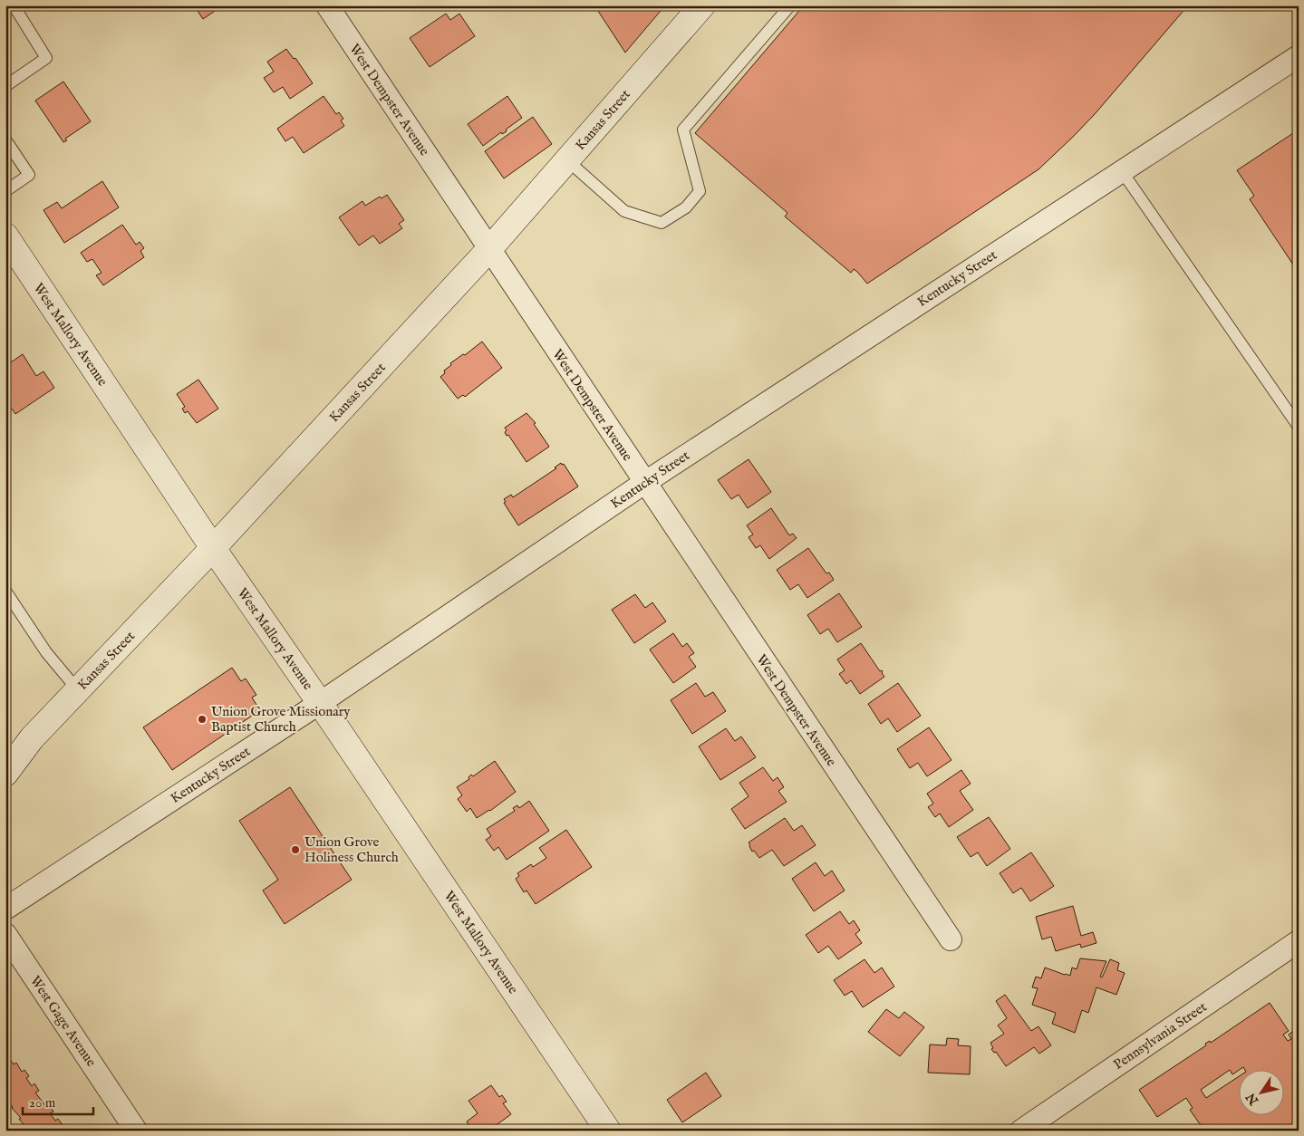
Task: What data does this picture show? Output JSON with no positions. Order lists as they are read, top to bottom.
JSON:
{
  "streets": {
    "main road": ["Kansas Street", "West Mallory Avenue"],
    "street": [
      "West Dempster Avenue",
      "Kentucky Street",
      "West Gage Avenue",
      "Pennsylvania Street"
    ]
  },
  "crossings": [
    ["West Dempster Avenue", "Kansas Street"],
    ["West Dempster Avenue", "Kentucky Street"],
    ["Kansas Street", "West Mallory Avenue"],
    ["Kentucky Street", "West Mallory Avenue"]
  ],
  "places": ["Union Grove Missionary Baptist Church", "Union Grove Holiness Church"],
  "scale_bar": "20 m",
  "north": "bottom left"
}
